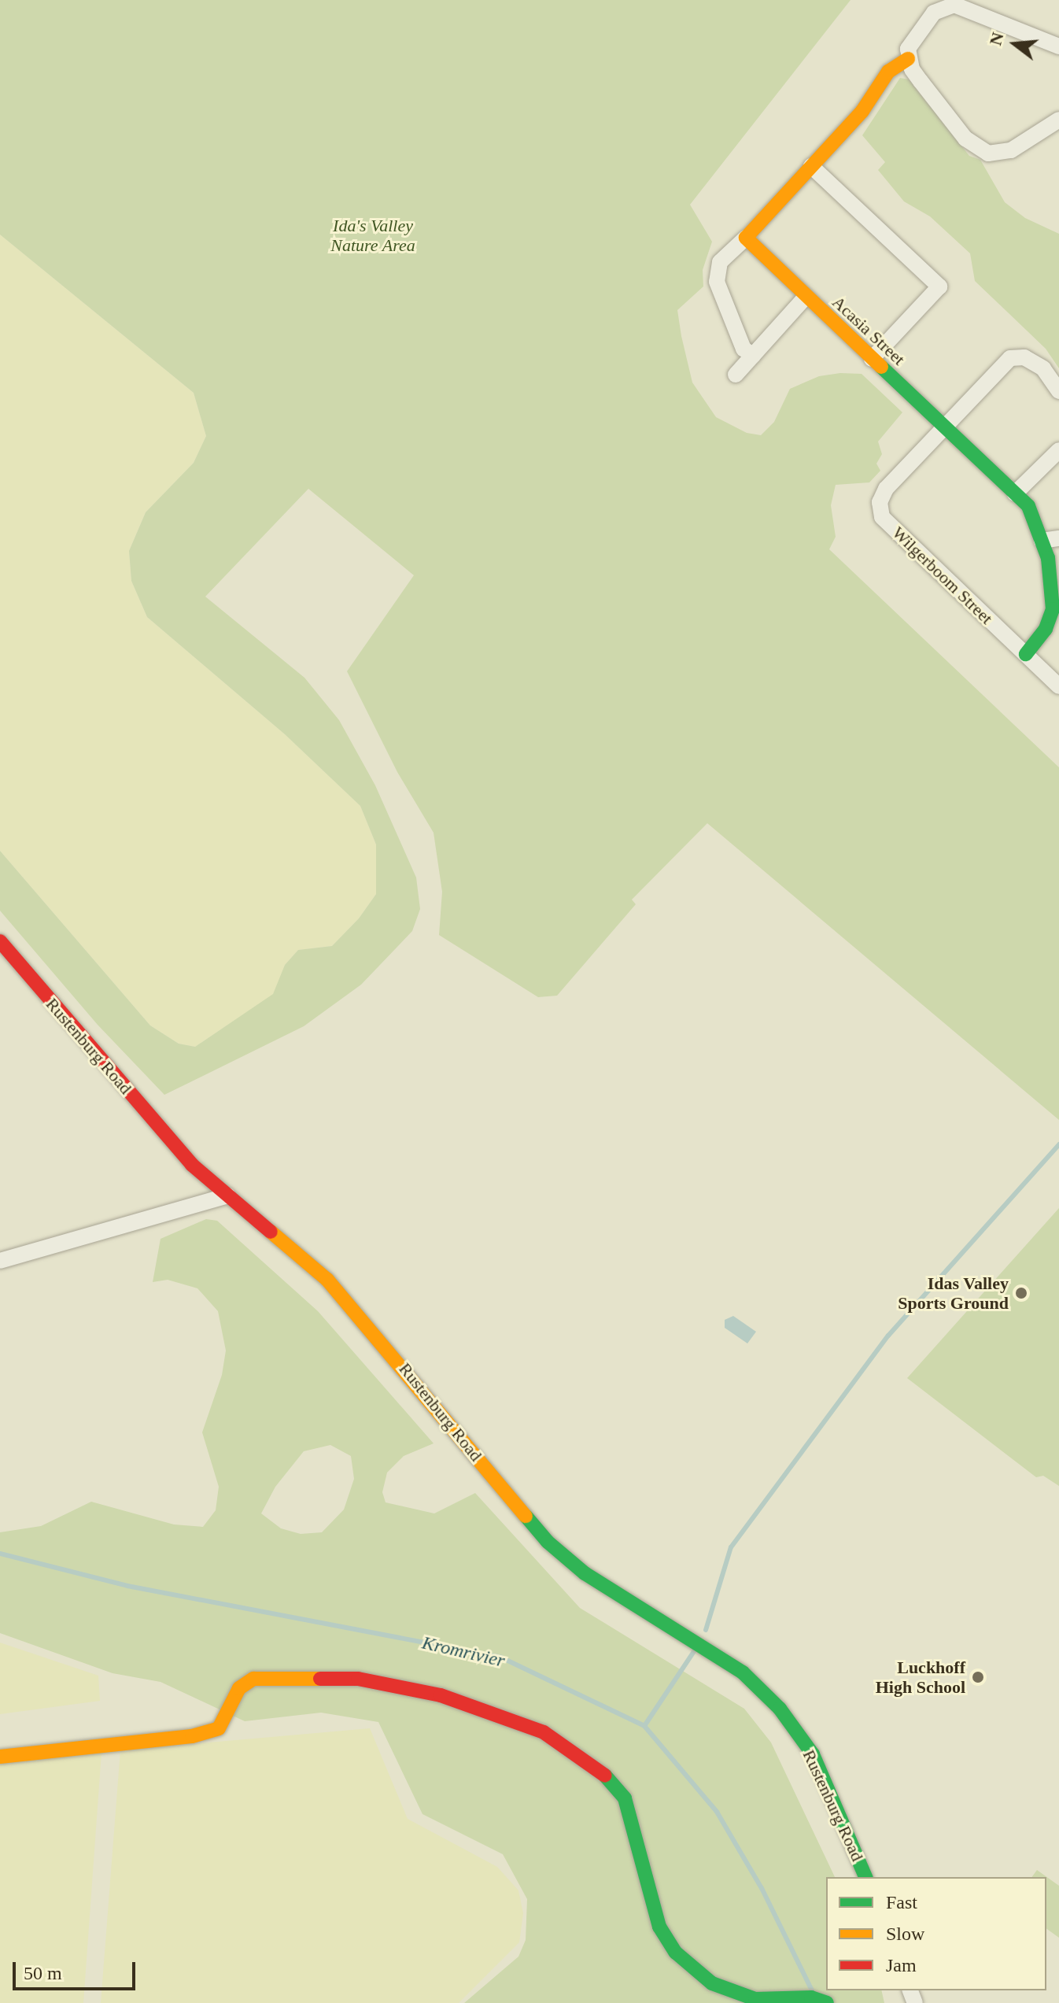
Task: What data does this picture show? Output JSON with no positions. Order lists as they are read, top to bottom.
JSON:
{
  "streets": {
    "street": ["Acasia Street", "Wilgerboom Street", "Rustenburg Road"]
  },
  "crossings": [
    ["Acasia Street", "Wilgerboom Street"]
  ],
  "water": ["Kromrivier"],
  "parks": ["Ida's Valley Nature Area"],
  "places": ["Idas Valley Sports Ground", "Luckhoff High School"],
  "legend": ["Fast", "Slow", "Jam"],
  "scale_bar": "50 m",
  "north": "left"
}
